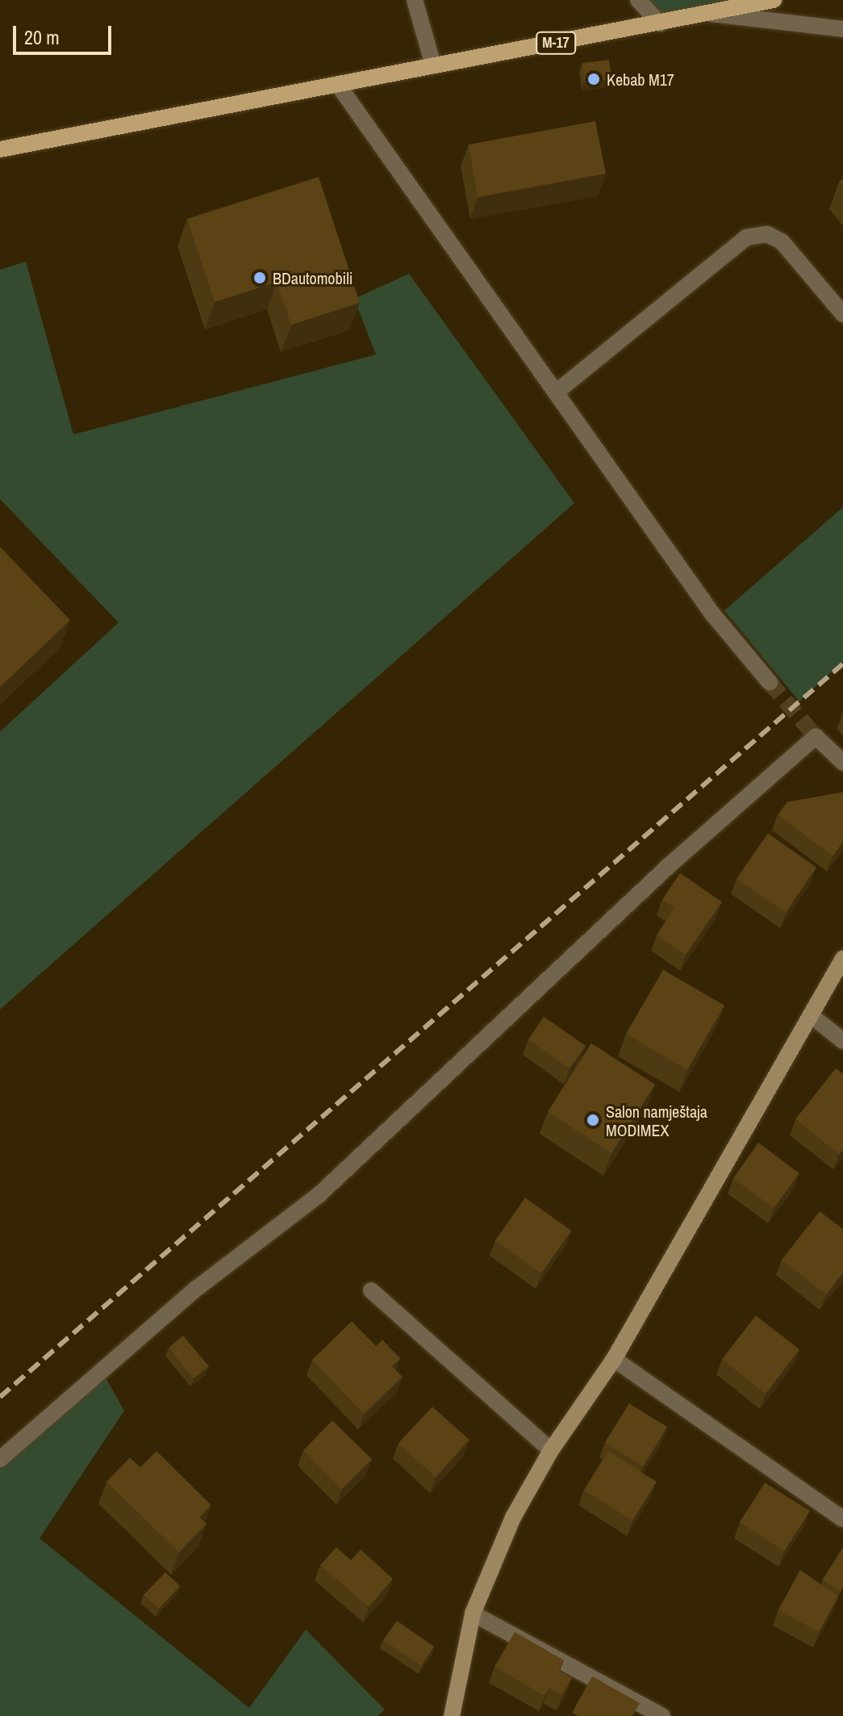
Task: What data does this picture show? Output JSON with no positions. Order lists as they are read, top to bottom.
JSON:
{
  "streets": {
    "main road": ["M-17"]
  },
  "places": ["Kebab M17", "BDautomobili", "Salon namještaja MODIMEX"],
  "scale_bar": "20 m"
}
